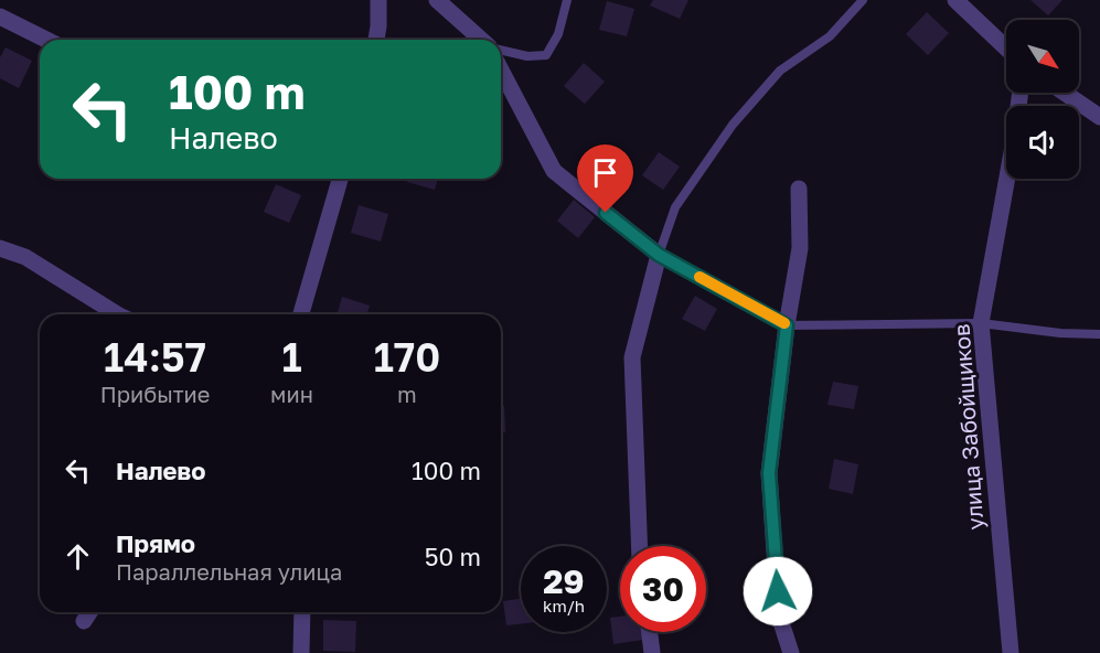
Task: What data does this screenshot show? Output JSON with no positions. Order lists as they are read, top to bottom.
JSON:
{
  "streets": {
    "street": ["улица Забойщиков"]
  },
  "north": "bottom right",
  "page": {
    "turn": ["100 m", "Налево"],
    "eta": [
      "14:57",
      "Прибытие",
      "1",
      "мин",
      "170",
      "m"
    ],
    "list": [
      {
        "name": "Налево",
        "value": "100 m"
      },
      {
        "name": "Прямо",
        "note": "Параллельная улица",
        "value": "50 m"
      }
    ],
    "speed": "29 km/h",
    "limit": "30"
  }
}
